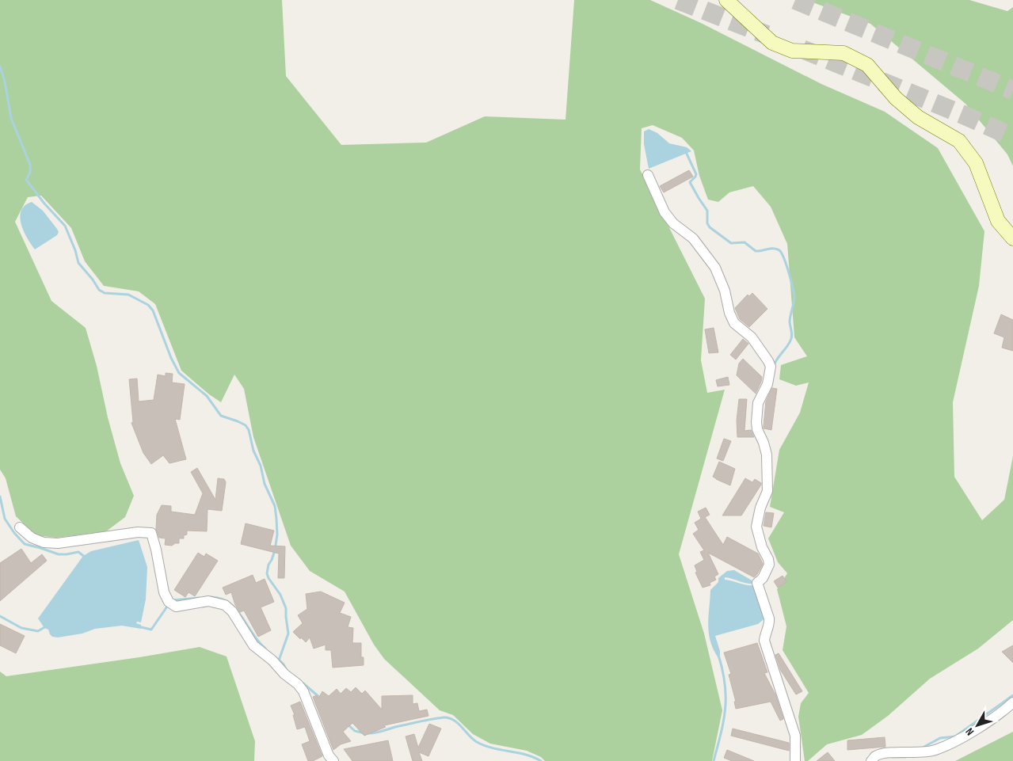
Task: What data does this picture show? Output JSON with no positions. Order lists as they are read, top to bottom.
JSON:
{
  "north": "bottom left"
}
